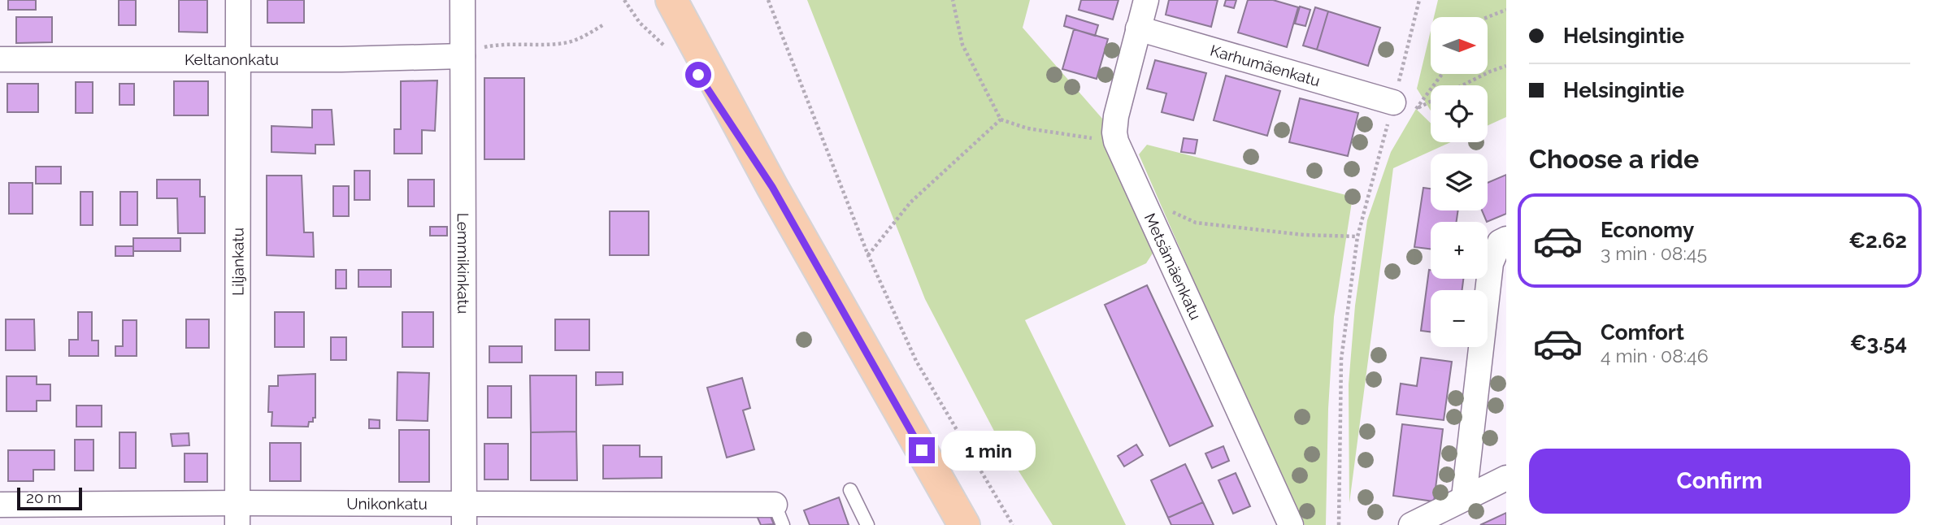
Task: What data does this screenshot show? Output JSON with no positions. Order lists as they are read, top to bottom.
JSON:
{
  "streets": {
    "street": [
      "Keltanonkatu",
      "Karhumäenkatu",
      "Liljankatu",
      "Lemmikinkatu",
      "Metsämäenkatu",
      "Unikonkatu"
    ]
  },
  "crossings": [
    ["Keltanonkatu", "Liljankatu"],
    ["Keltanonkatu", "Lemmikinkatu"],
    ["Karhumäenkatu", "Metsämäenkatu"],
    ["Liljankatu", "Unikonkatu"],
    ["Lemmikinkatu", "Unikonkatu"]
  ],
  "scale_bar": "20 m",
  "north": "right",
  "page": {
    "banner": ["Helsingintie", "Helsingintie"],
    "map_buttons": ["+", "−"],
    "heading": "Choose a ride",
    "list": [
      {
        "name": "Economy",
        "note": "3 min · 08:45",
        "value": "€2.62"
      },
      {
        "name": "Comfort",
        "note": "4 min · 08:46",
        "value": "€3.54"
      }
    ],
    "bubble": "1 min",
    "buttons": "Confirm",
    "scale": "20 m"
  }
}
